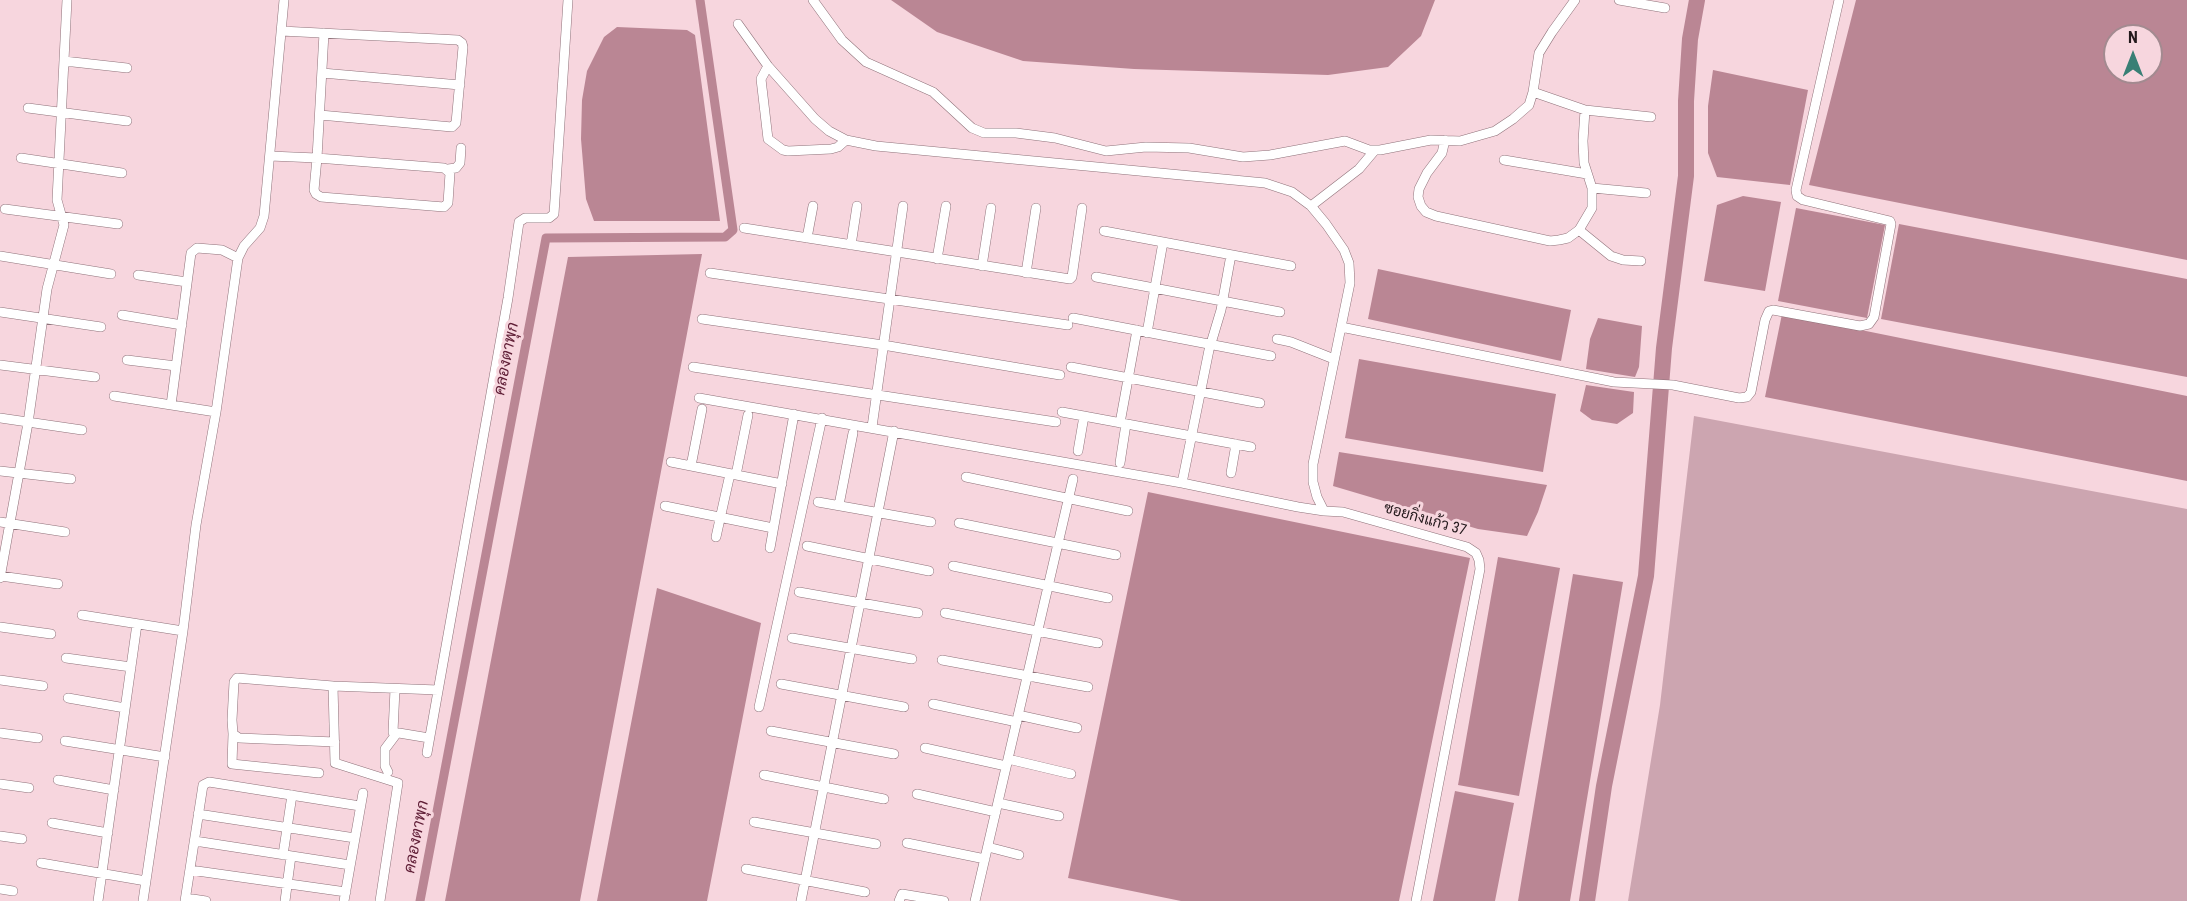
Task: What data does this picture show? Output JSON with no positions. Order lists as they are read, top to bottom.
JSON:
{
  "streets": {
    "street": ["ซอยกิ่งแก้ว 37"]
  },
  "water": ["คลองตาพุก"],
  "north": "top"
}
